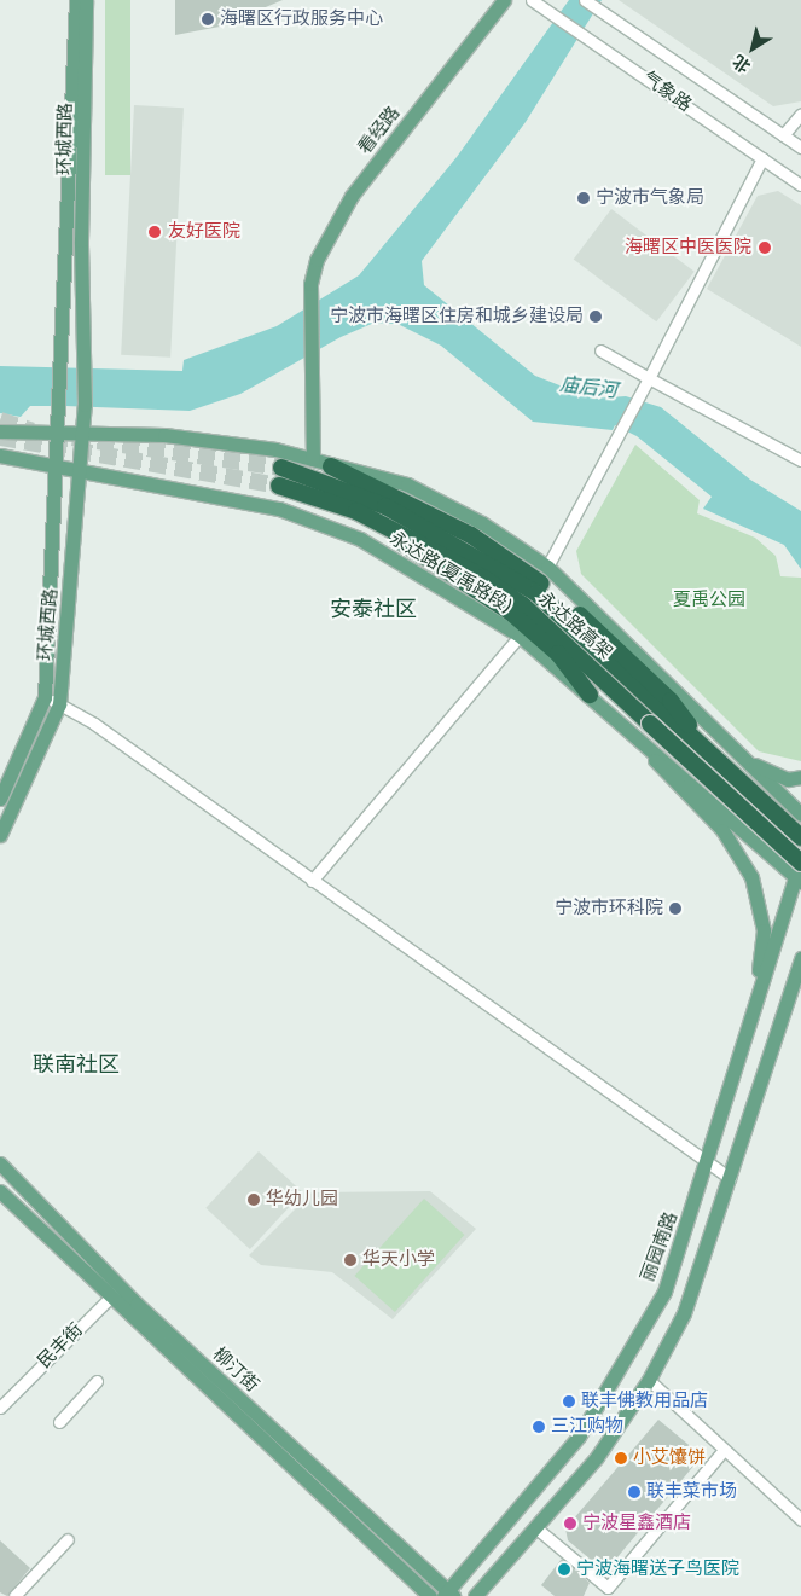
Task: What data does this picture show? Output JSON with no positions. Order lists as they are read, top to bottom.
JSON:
{
  "streets": {
    "highway": ["永达路高架"],
    "main road": [
      "看经路",
      "环城西路",
      "永达路(夏禹路段)",
      "丽园南路",
      "柳汀街"
    ],
    "street": ["气象路", "民丰街"]
  },
  "crossings": [
    ["环城西路", "永达路(夏禹路段)"],
    ["永达路(夏禹路段)", "永达路高架"],
    ["永达路(夏禹路段)", "丽园南路"],
    ["永达路高架", "丽园南路"],
    ["丽园南路", "柳汀街"],
    ["民丰街", "柳汀街"]
  ],
  "districts": ["安泰社区", "联南社区"],
  "water": ["庙后河"],
  "parks": ["夏禹公园"],
  "places": [
    "海曙区行政服务中心",
    "宁波市气象局",
    "友好医院",
    "海曙区中医医院",
    "宁波市海曙区住房和城乡建设局",
    "宁波市环科院",
    "华幼儿园",
    "华天小学",
    "联丰佛教用品店",
    "三江购物",
    "小艾馕饼",
    "联丰菜市场",
    "宁波星鑫酒店",
    "宁波海曙送子鸟医院"
  ],
  "north": "bottom left"
}
